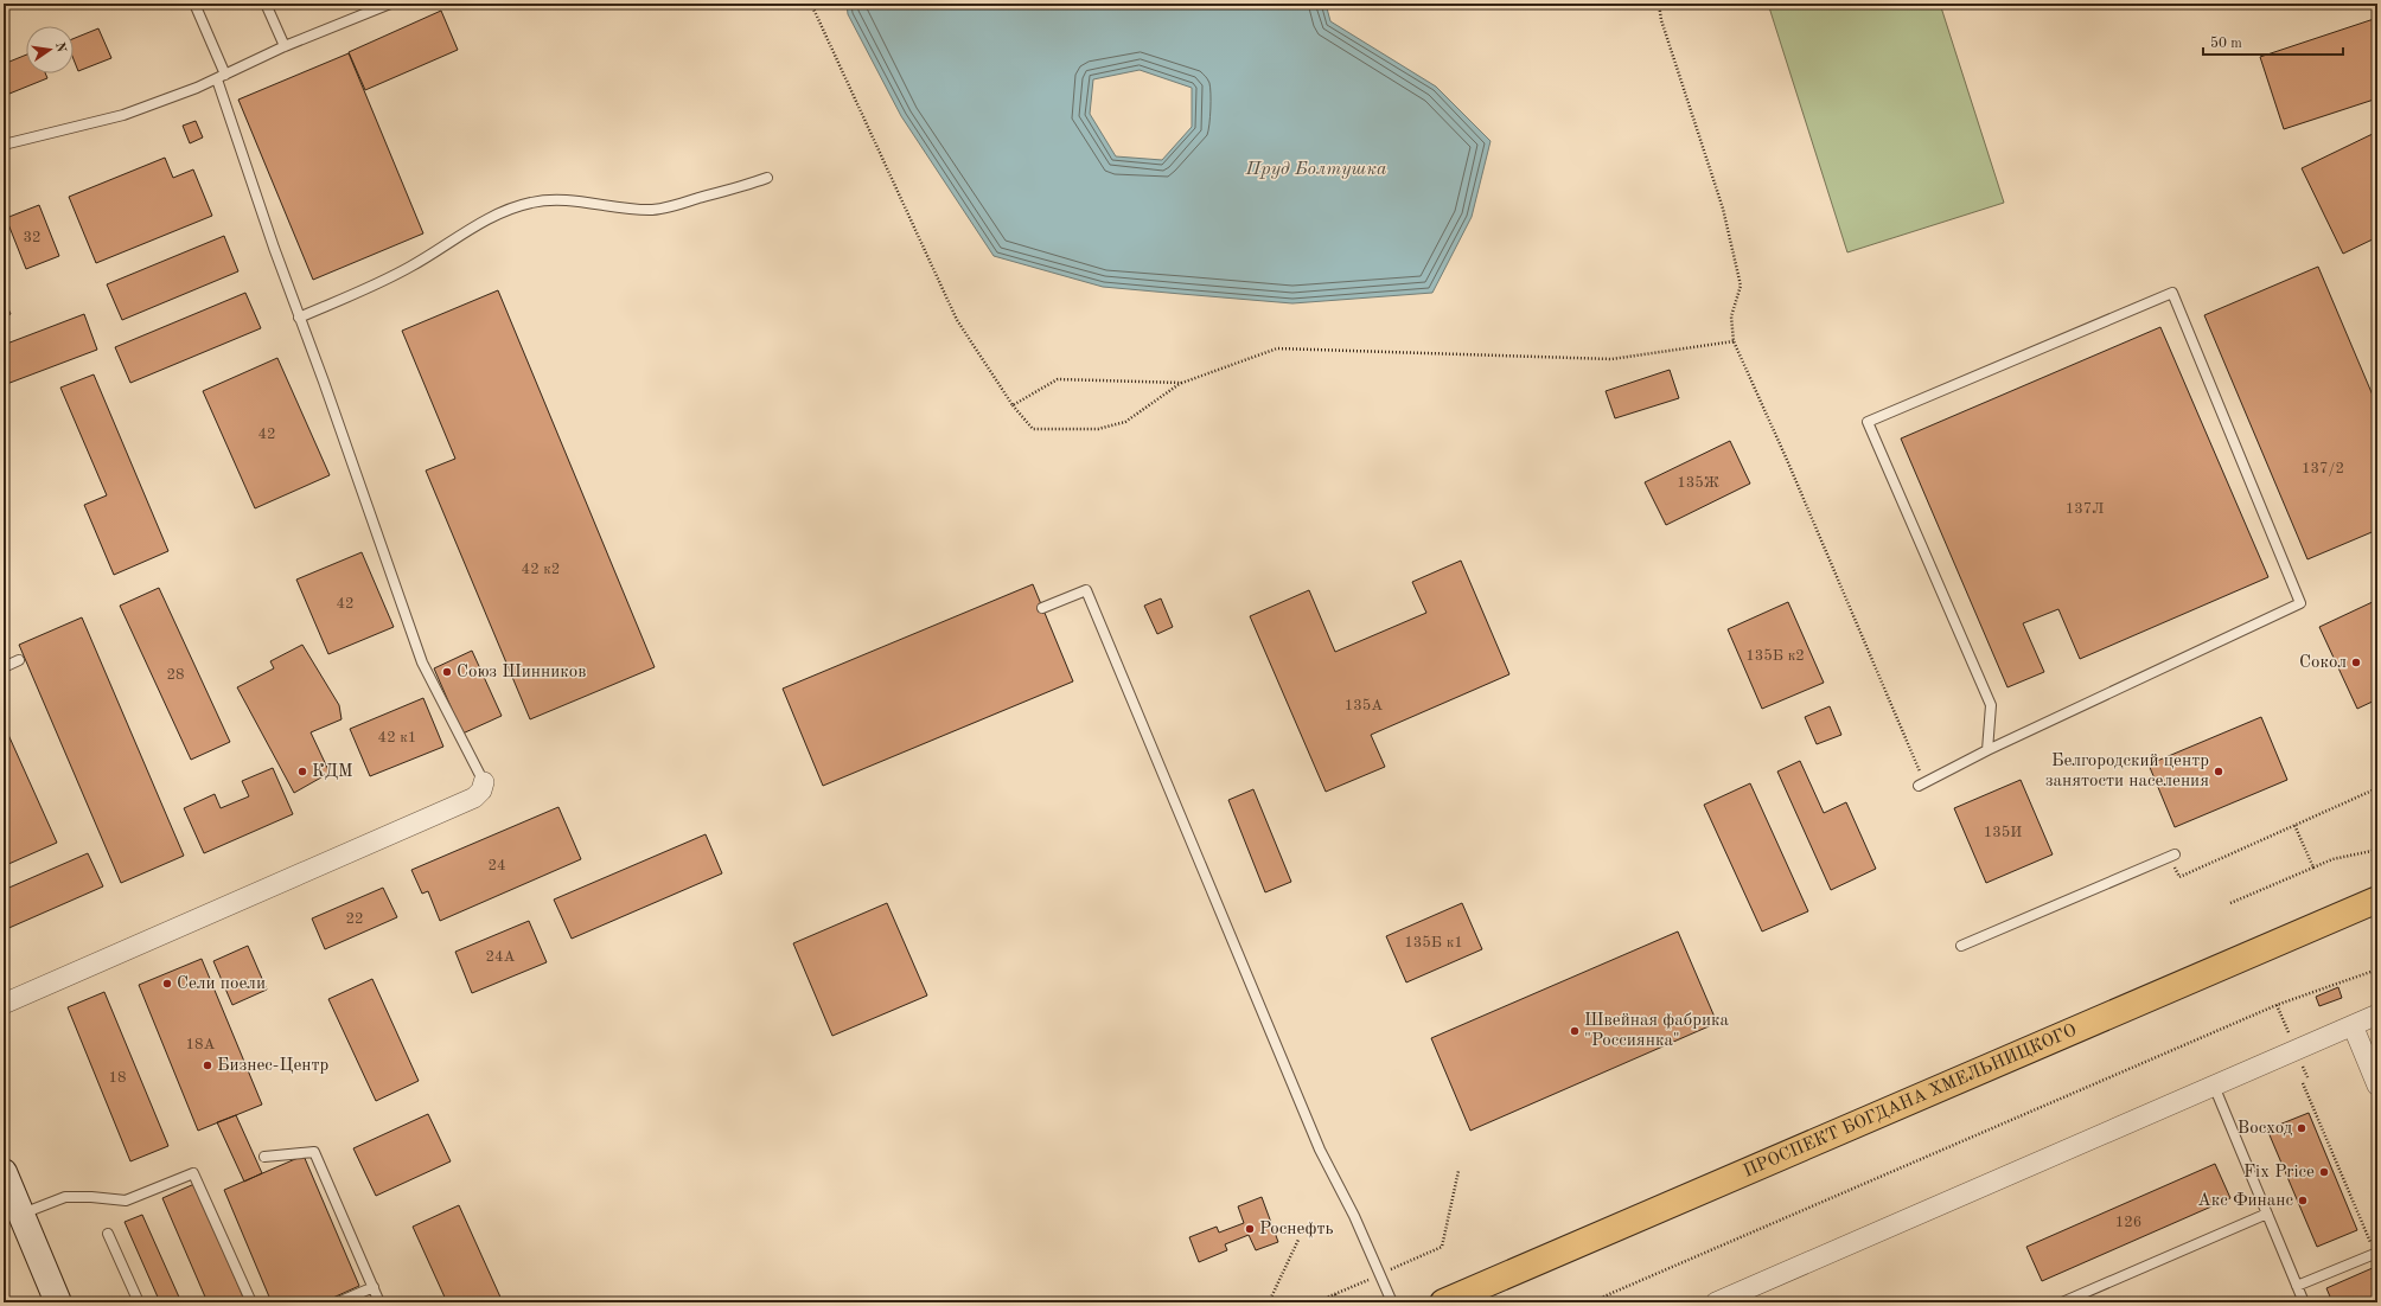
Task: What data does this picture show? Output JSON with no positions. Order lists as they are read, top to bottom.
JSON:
{
  "streets": {
    "main road": ["ПРОСПЕКТ БОГДАНА ХМЕЛЬНИЦКОГО"]
  },
  "water": ["Пруд Болтушка"],
  "places": [
    "Сокол",
    "Союз Шинников",
    "КДМ",
    "Белгородский центр занятости населения",
    "Сели поели",
    "Швейная фабрика \"Россиянка\"",
    "Бизнес-Центр",
    "Восход",
    "Fix Price",
    "Акс Финанс",
    "Роснефть"
  ],
  "house_numbers": [
    "32",
    "42",
    "137/2",
    "135Ж",
    "137Л",
    "42 к2",
    "42",
    "135Б к2",
    "28",
    "135А",
    "42 к1",
    "135И",
    "24",
    "22",
    "135Б к1",
    "24А",
    "18А",
    "18",
    "126"
  ],
  "scale_bar": "50 m",
  "north": "right"
}
